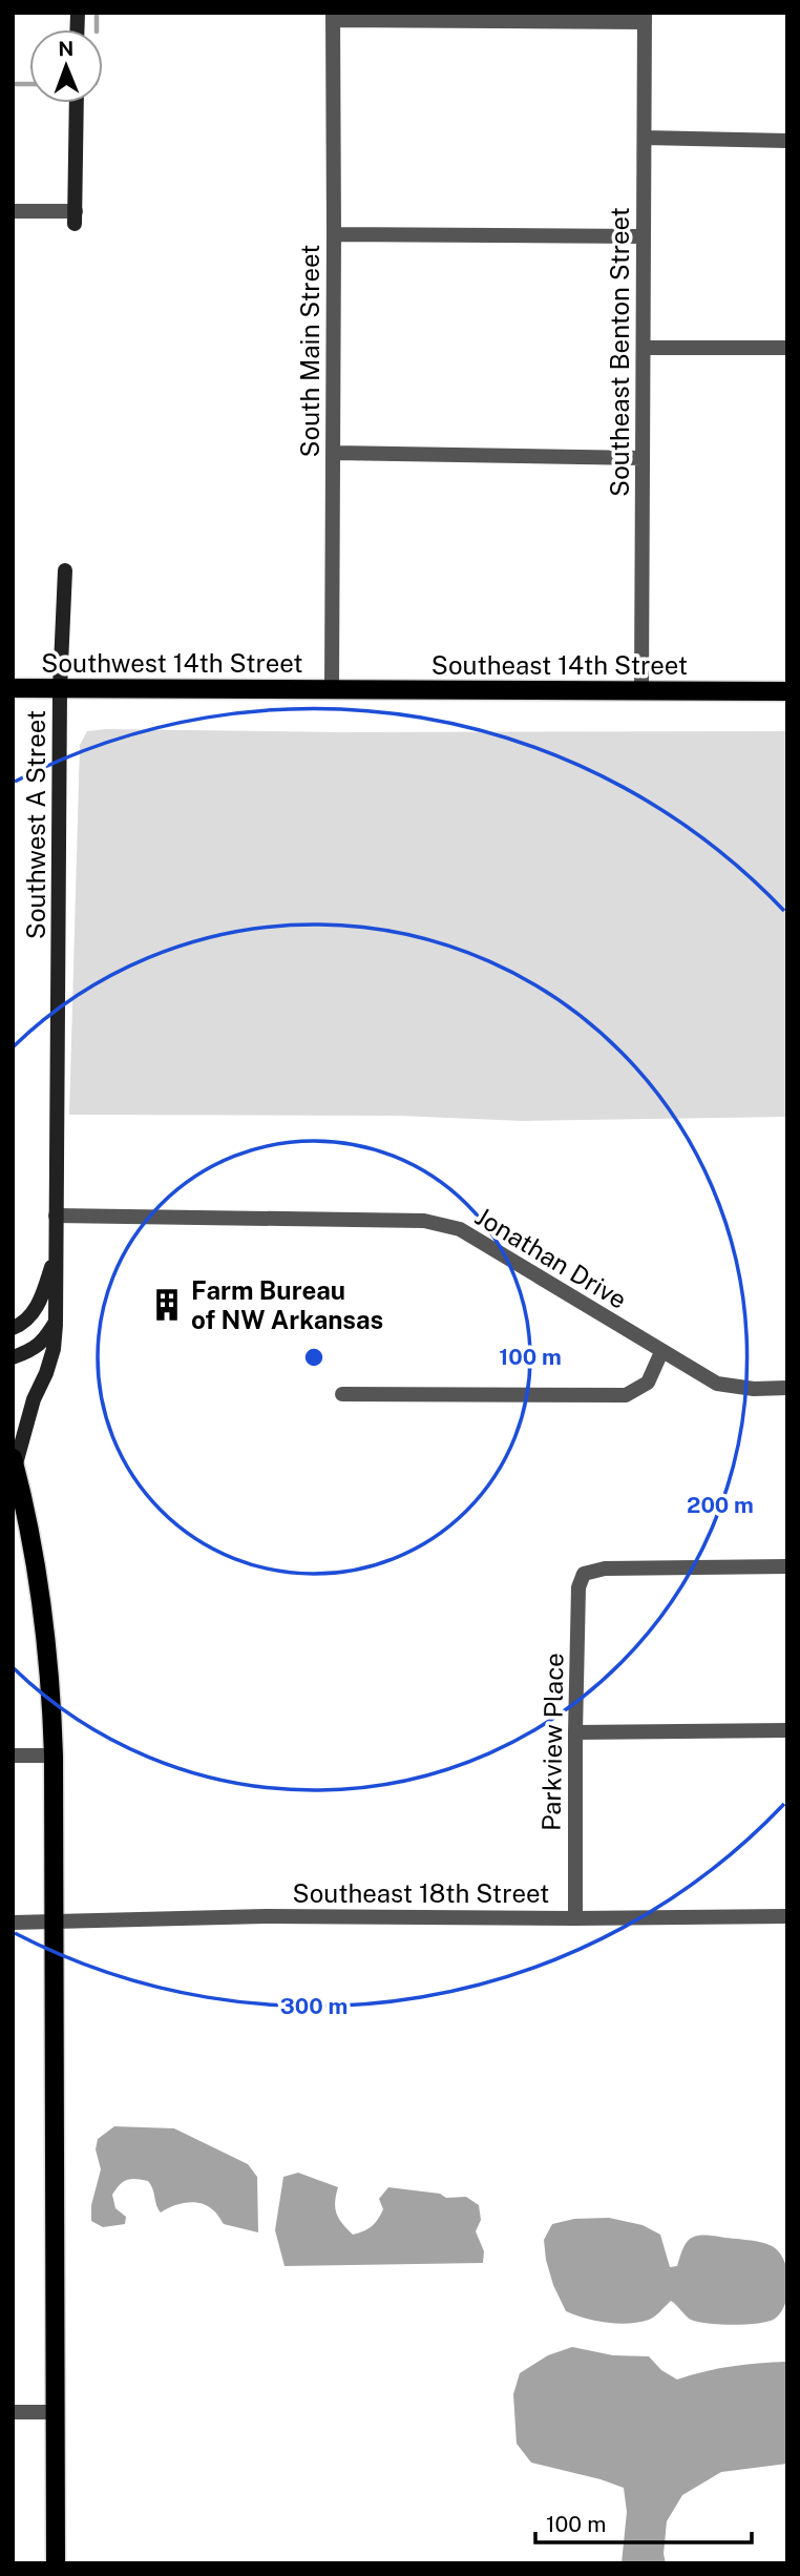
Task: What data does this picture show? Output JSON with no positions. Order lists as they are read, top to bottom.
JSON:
{
  "streets": {
    "main road": ["Southwest 14th Street", "Southeast 14th Street"],
    "street": [
      "South Main Street",
      "Southeast Benton Street",
      "Southwest A Street",
      "Jonathan Drive",
      "Parkview Place",
      "Southeast 18th Street"
    ]
  },
  "crossings": [
    ["South Main Street", "Southwest 14th Street"],
    ["South Main Street", "Southeast 14th Street"],
    ["Southeast Benton Street", "Southeast 14th Street"],
    ["Southwest 14th Street", "Southeast 14th Street"],
    ["Southwest 14th Street", "Southwest A Street"],
    ["Southwest A Street", "Jonathan Drive"],
    ["Parkview Place", "Southeast 18th Street"]
  ],
  "places": {
    "building": ["Farm Bureau of NW Arkansas"]
  },
  "scale_bar": "100 m",
  "north": "top",
  "rings": ["100 m", "200 m", "300 m"]
}
